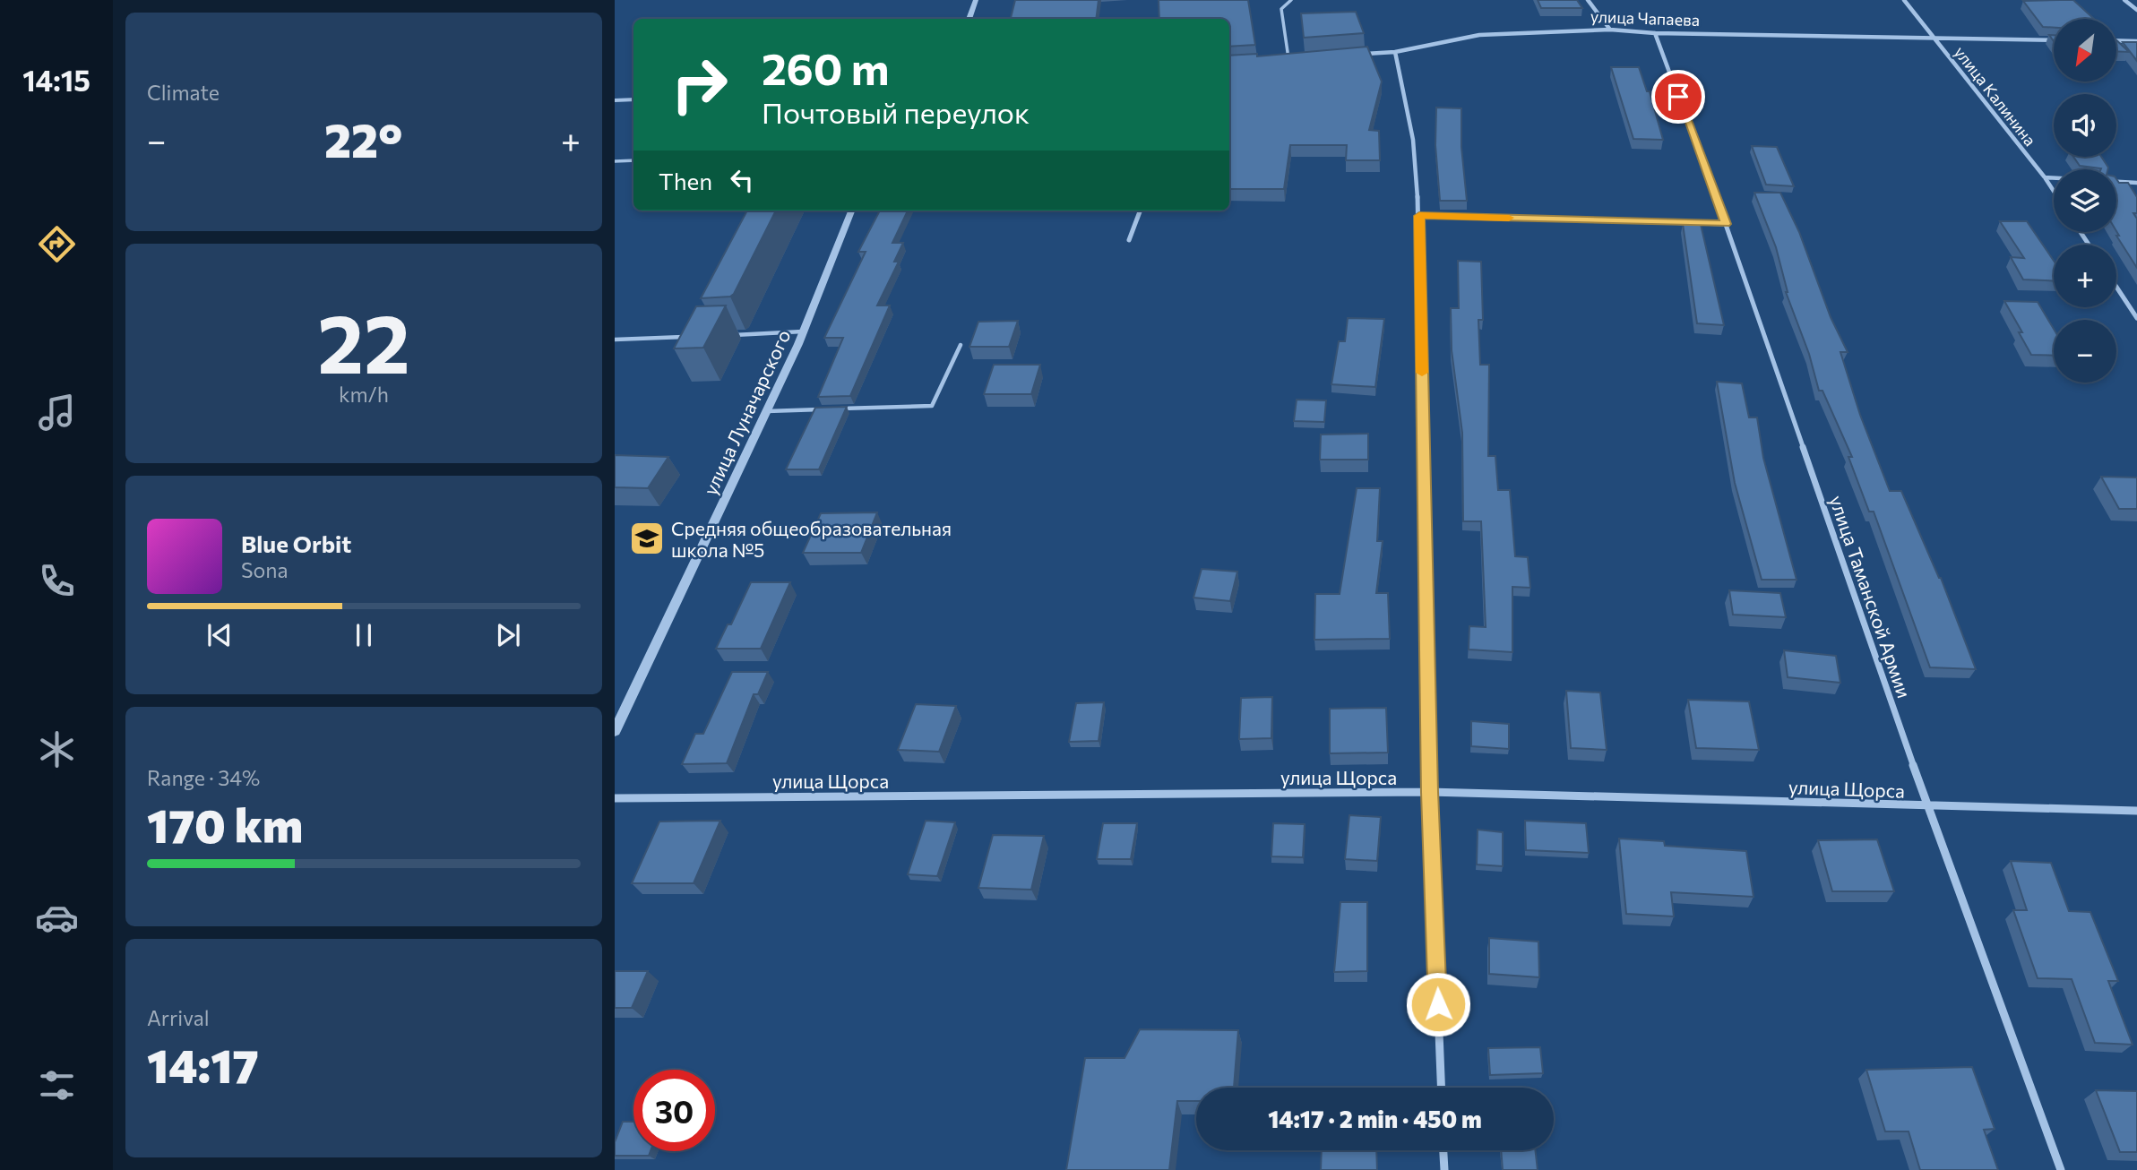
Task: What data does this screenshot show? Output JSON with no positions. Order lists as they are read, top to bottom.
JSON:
{
  "streets": {
    "street": [
      "улица Чапаева",
      "улица Калинина",
      "улица Луначарского",
      "улица Таманской Армии",
      "улица Щорса"
    ]
  },
  "crossings": [
    ["улица Чапаева", "улица Калинина"],
    ["улица Чапаева", "улица Таманской Армии"],
    ["улица Таманской Армии", "улица Щорса"]
  ],
  "places": {
    "school or university": ["Средняя общеобразовательная школа №5"]
  },
  "north": "bottom left",
  "page": {
    "tabs": "14:15",
    "tile": [
      "Climate",
      ["22", "km/h"],
      ["Range · 34%", "170 km"],
      ["Arrival", "14:17"]
    ],
    "map_buttons": ["+", "−"],
    "turn": ["260 m", "Почтовый переулок"],
    "heat": ["−", "22°", "+"],
    "then": "Then",
    "song": ["Blue Orbit", "Sona"],
    "limit": "30",
    "trip": "14:17 · 2 min · 450 m"
  }
}
